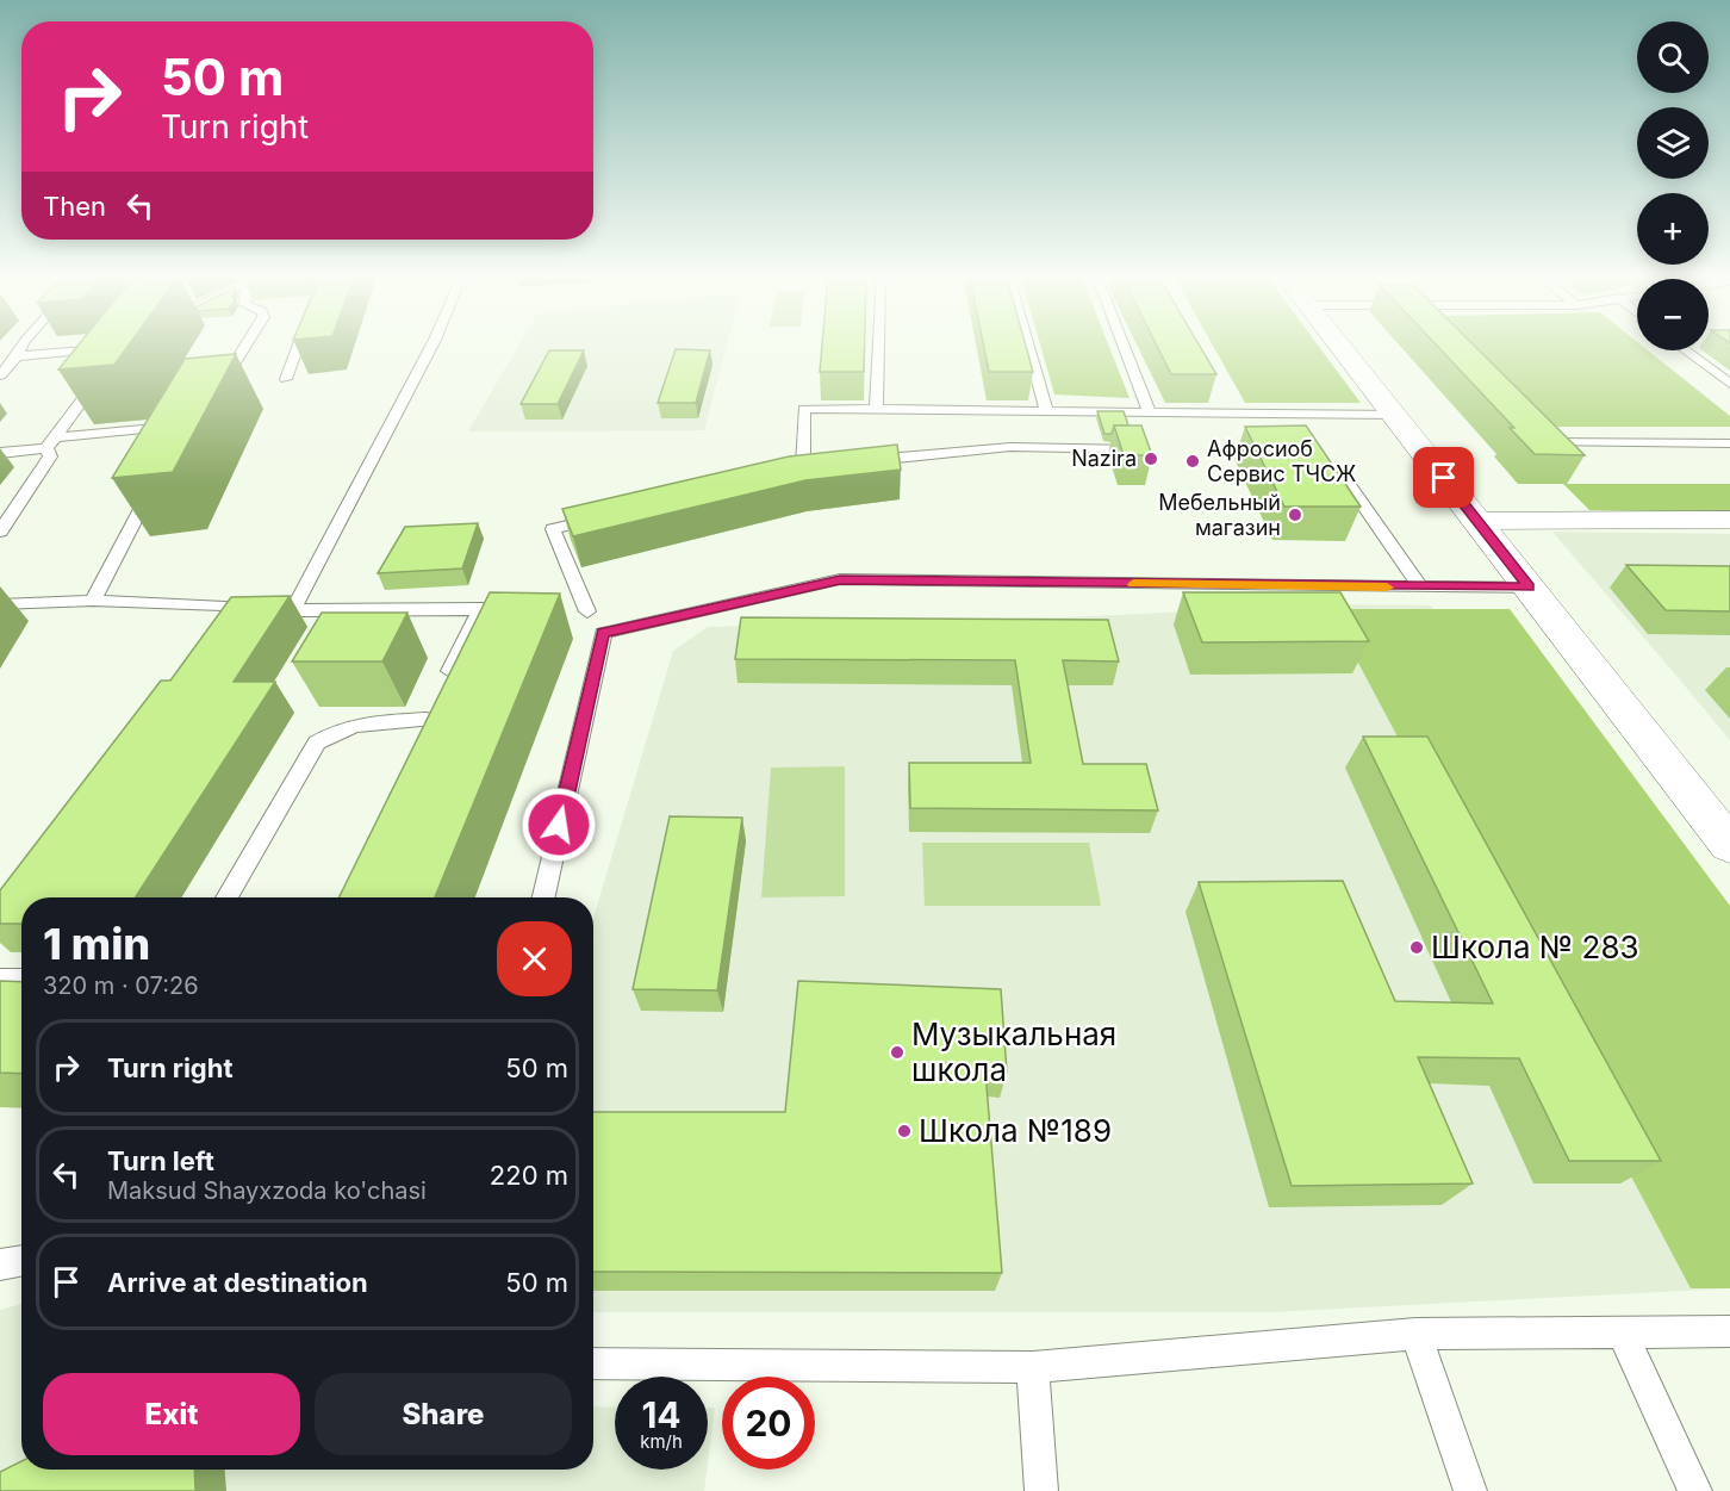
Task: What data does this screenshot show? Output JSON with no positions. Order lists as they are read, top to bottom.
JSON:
{
  "places": [
    "Nazira",
    "Афросиоб Сервис ТЧСЖ",
    "Мебельный магазин",
    "Школа № 283",
    "Музыкальная школа",
    "Школа №189"
  ],
  "page": {
    "map_buttons": ["+", "−"],
    "turn": ["50 m", "Turn right"],
    "then": "Then",
    "heading": ["1 min", "320 m · 07:26"],
    "list": [
      {
        "name": "Turn right",
        "value": "50 m"
      },
      {
        "name": "Turn left",
        "note": "Maksud Shayxzoda ko'chasi",
        "value": "220 m"
      },
      {
        "name": "Arrive at destination",
        "value": "50 m"
      }
    ],
    "buttons": ["Exit", "Share"],
    "speed": "14 km/h",
    "limit": "20"
  }
}
